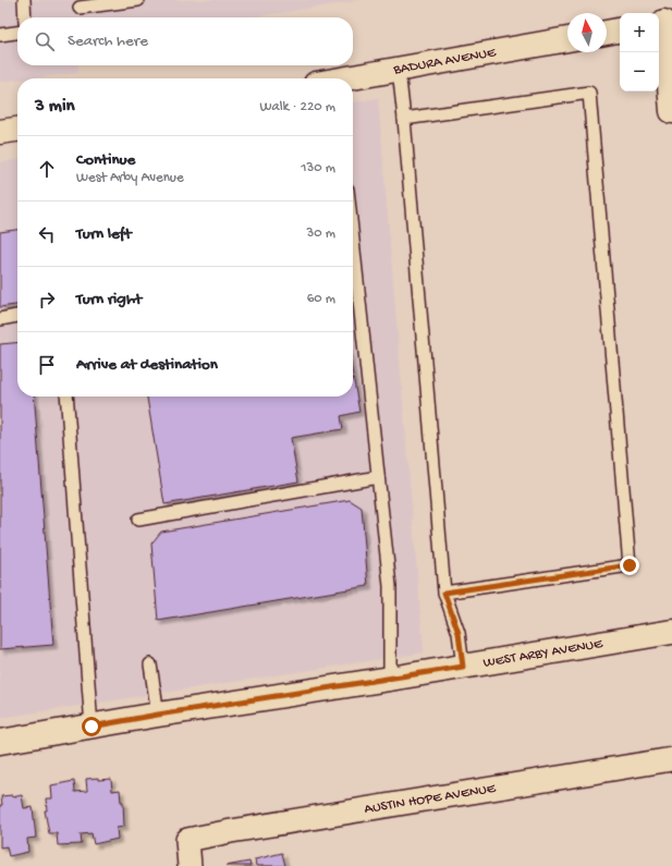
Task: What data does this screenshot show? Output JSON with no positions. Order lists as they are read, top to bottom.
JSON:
{
  "streets": {
    "street": ["BADURA AVENUE", "WEST ARBY AVENUE", "AUSTIN HOPE AVENUE"]
  },
  "north": "top",
  "page": {
    "map_buttons": ["+", "−"],
    "search": "Search here",
    "heading": ["3 min", "Walk · 220 m"],
    "list": [
      ["Continue", "West Arby Avenue", "130 m"],
      ["Turn left", "30 m"],
      ["Turn right", "60 m"],
      "Arrive at destination"
    ]
  }
}
